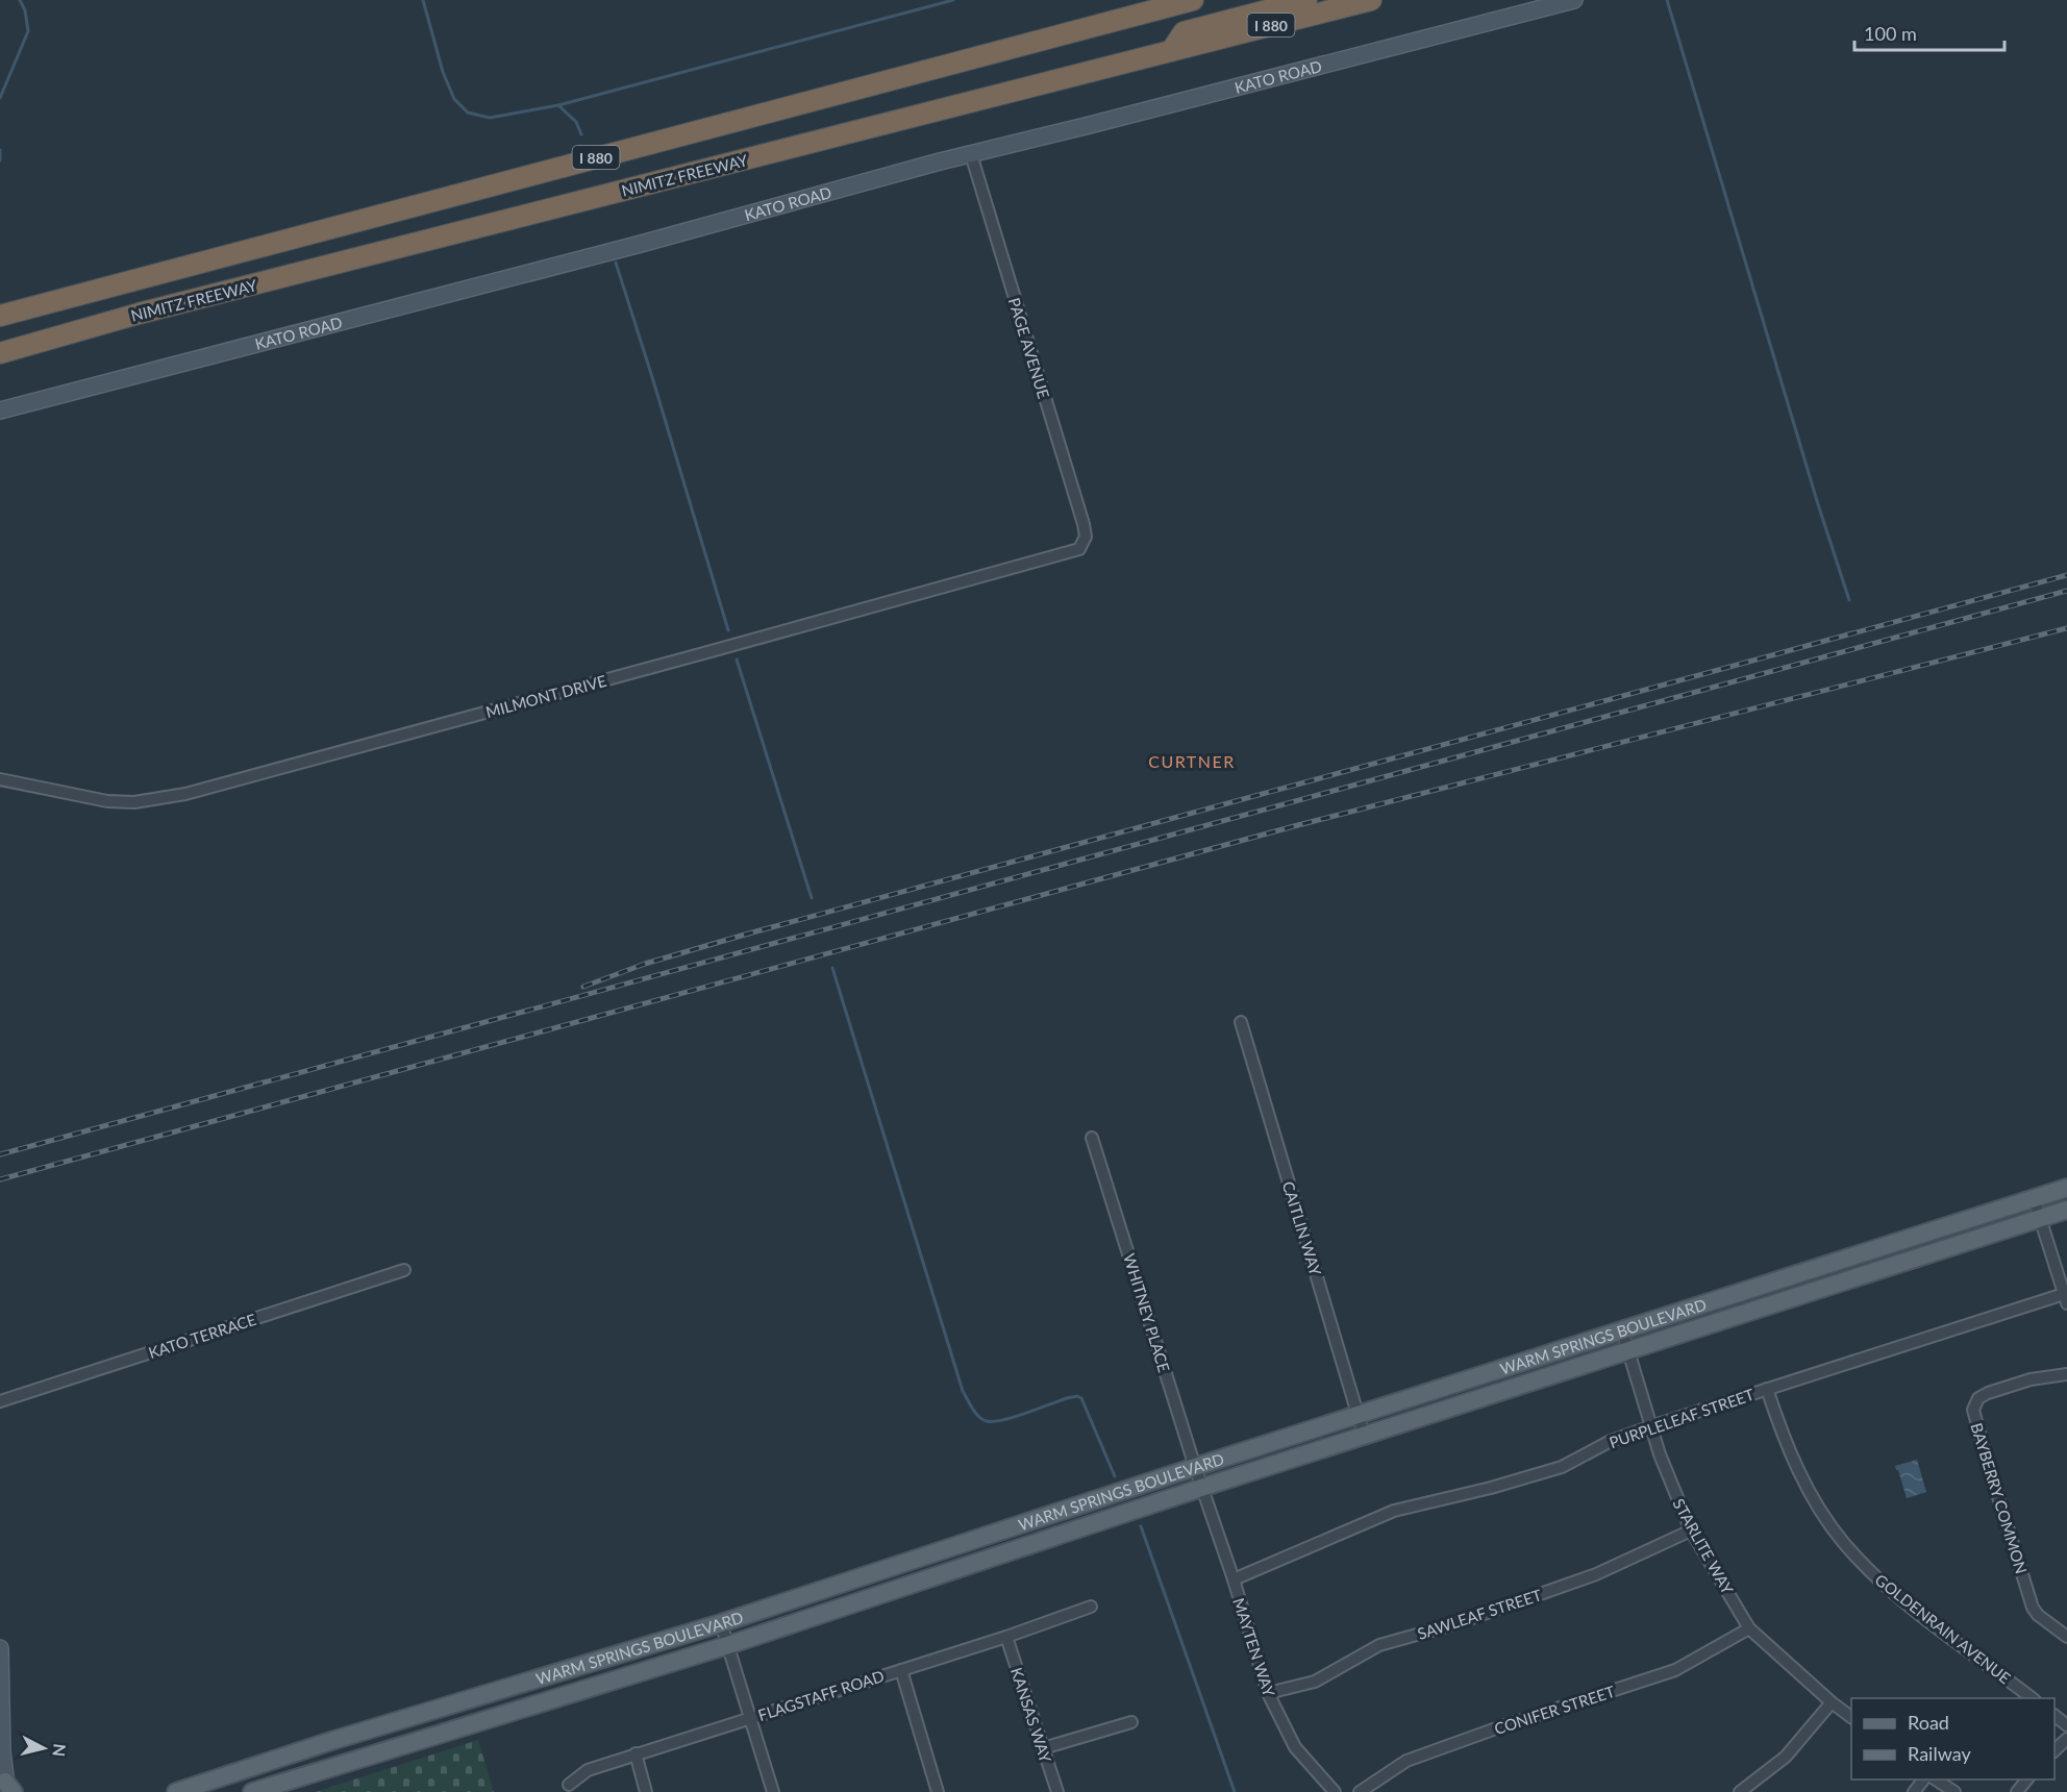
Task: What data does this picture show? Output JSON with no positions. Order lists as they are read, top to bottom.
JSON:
{
  "streets": {
    "highway": ["I 880", "NIMITZ FREEWAY"],
    "main road": ["WARM SPRINGS BOULEVARD"],
    "street": [
      "KATO ROAD",
      "PAGE AVENUE",
      "MILMONT DRIVE",
      "CAITLIN WAY",
      "WHITNEY PLACE",
      "KATO TERRACE",
      "PURPLELEAF STREET",
      "BAYBERRY COMMON",
      "STARLITE WAY",
      "SAWLEAF STREET",
      "GOLDENRAIN AVENUE",
      "MAYTEN WAY",
      "FLAGSTAFF ROAD",
      "CONIFER STREET",
      "KANSAS WAY"
    ]
  },
  "crossings": [
    ["I 880", "NIMITZ FREEWAY"],
    ["KATO ROAD", "PAGE AVENUE"],
    ["PAGE AVENUE", "MILMONT DRIVE"],
    ["CAITLIN WAY", "WARM SPRINGS BOULEVARD"],
    ["WHITNEY PLACE", "WARM SPRINGS BOULEVARD"],
    ["WHITNEY PLACE", "MAYTEN WAY"],
    ["WARM SPRINGS BOULEVARD", "STARLITE WAY"],
    ["WARM SPRINGS BOULEVARD", "MAYTEN WAY"],
    ["PURPLELEAF STREET", "STARLITE WAY"],
    ["PURPLELEAF STREET", "GOLDENRAIN AVENUE"],
    ["PURPLELEAF STREET", "MAYTEN WAY"],
    ["STARLITE WAY", "SAWLEAF STREET"],
    ["STARLITE WAY", "CONIFER STREET"],
    ["SAWLEAF STREET", "MAYTEN WAY"],
    ["FLAGSTAFF ROAD", "KANSAS WAY"]
  ],
  "districts": ["CURTNER"],
  "legend": ["Road", "Railway"],
  "scale_bar": "100 m",
  "north": "right"
}
